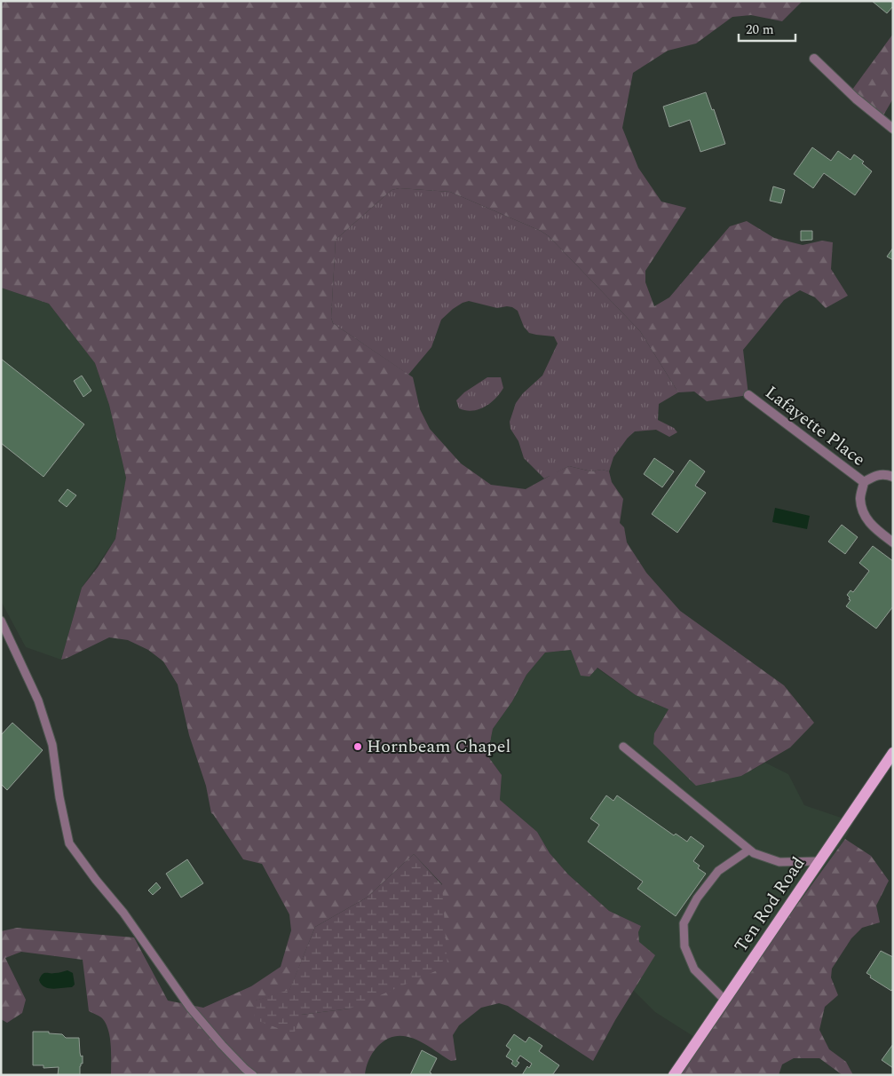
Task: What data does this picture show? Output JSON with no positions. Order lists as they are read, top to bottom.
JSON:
{
  "streets": {
    "main road": ["Ten Rod Road"],
    "street": ["Lafayette Place"]
  },
  "places": ["Hornbeam Chapel"],
  "scale_bar": "20 m"
}
